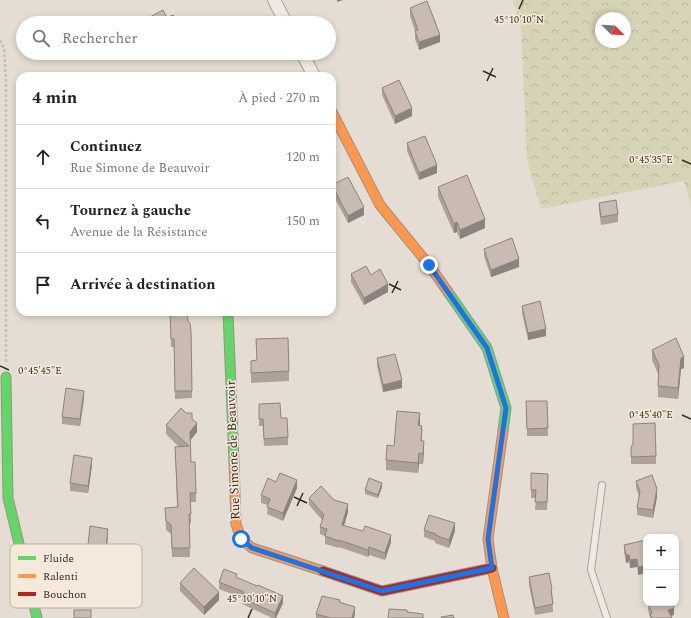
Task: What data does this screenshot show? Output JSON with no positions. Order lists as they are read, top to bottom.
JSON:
{
  "streets": {
    "street": ["Rue Simone de Beauvoir"]
  },
  "legend": ["Fluide", "Ralenti", "Bouchon"],
  "north": "bottom right",
  "page": {
    "search": "Rechercher",
    "heading": ["4 min", "À pied · 270 m"],
    "list": [
      ["Continuez", "Rue Simone de Beauvoir", "120 m"],
      ["Tournez à gauche", "Avenue de la Résistance", "150 m"],
      "Arrivée à destination"
    ],
    "map_buttons": ["+", "−"]
  },
  "coordinates": [
    "45°10'10\"N",
    "0°45'35\"E",
    "0°45'45\"E",
    "0°45'40\"E"
  ]
}
